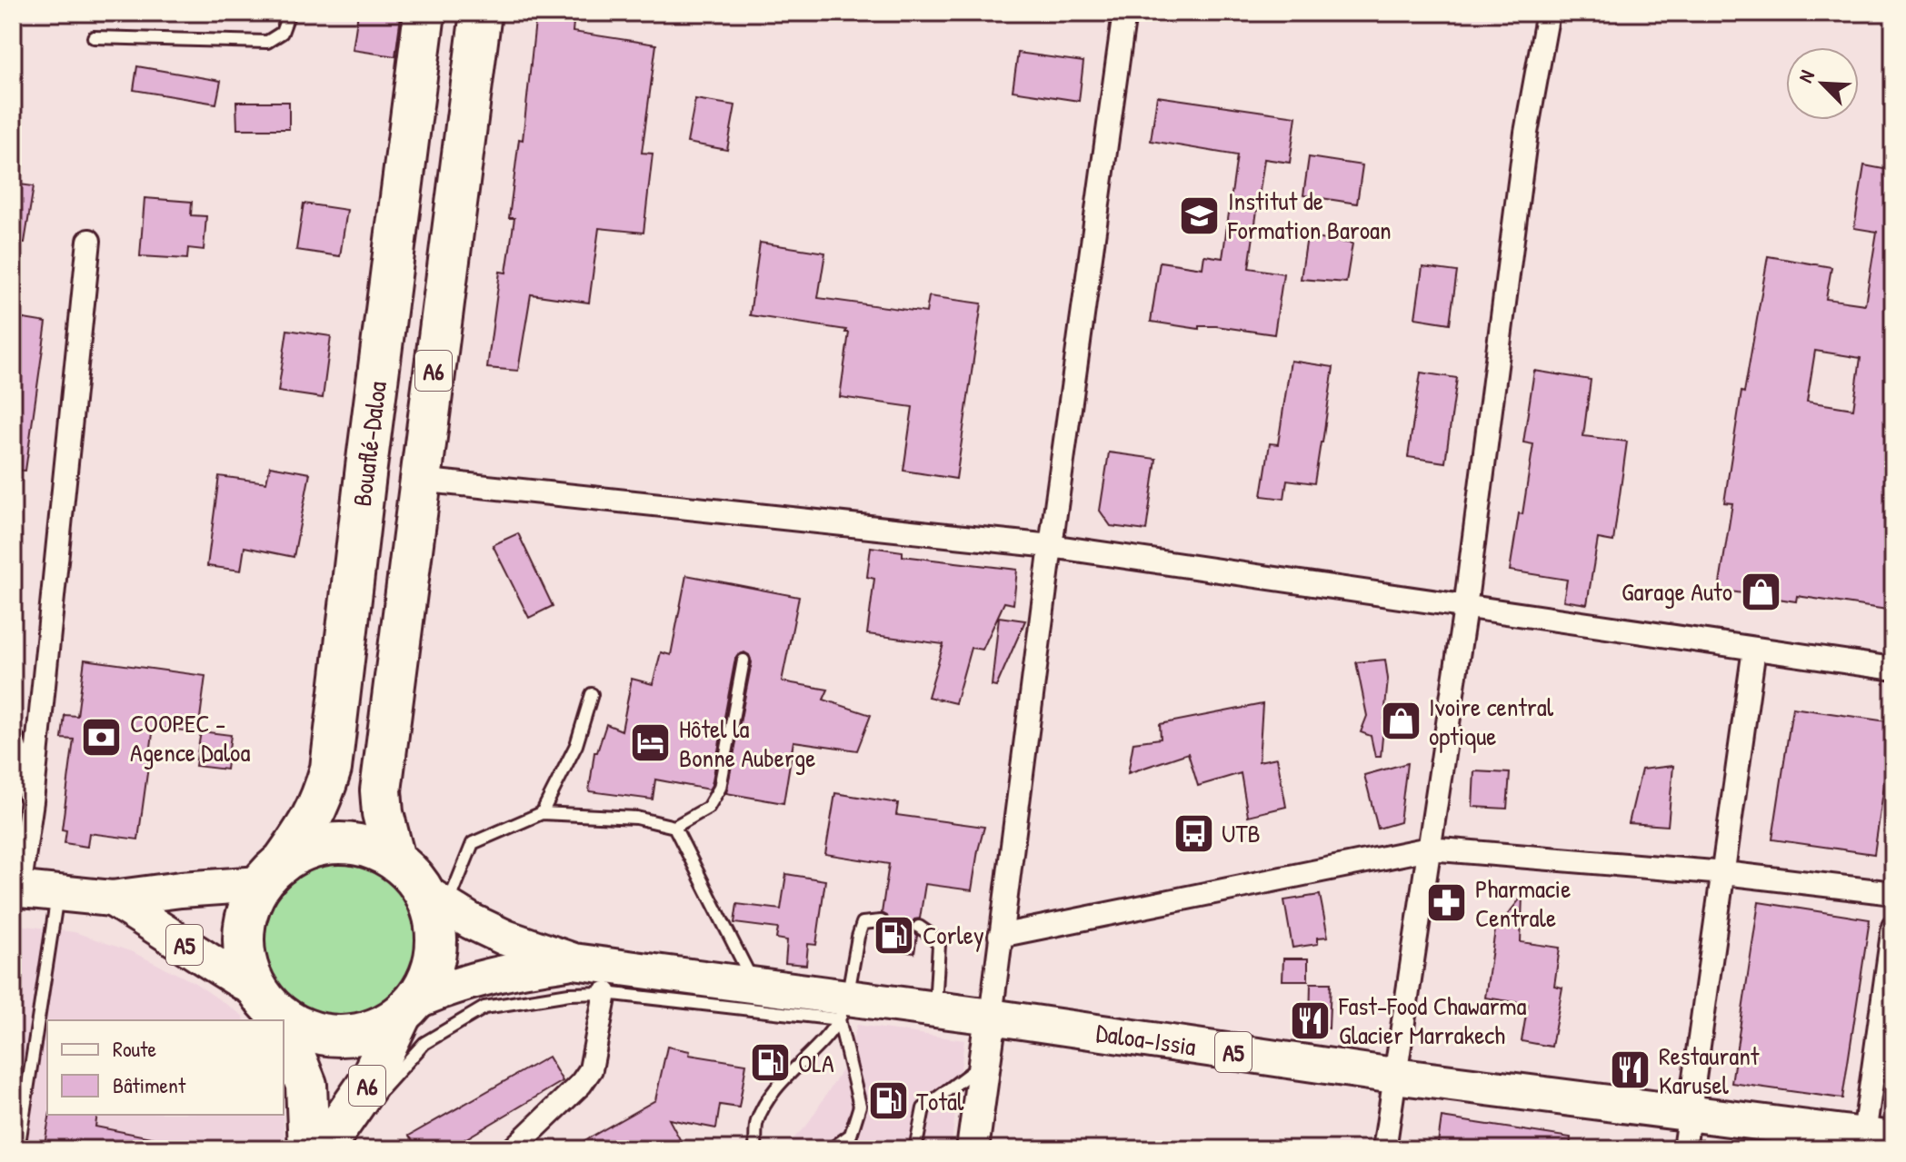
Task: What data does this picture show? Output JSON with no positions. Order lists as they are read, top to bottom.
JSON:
{
  "streets": {
    "highway": ["A6", "Bouaflé-Daloa"],
    "main road": ["A5", "Daloa-Issia"]
  },
  "crossings": [
    ["A6", "Bouaflé-Daloa"],
    ["A6", "A5"],
    ["Bouaflé-Daloa", "A5"],
    ["A5", "Daloa-Issia"]
  ],
  "places": {
    "school or university": ["Institut de Formation Baroan"],
    "shop": ["Garage Auto", "Ivoire central optique"],
    "bank": ["COOPEC - Agence Daloa"],
    "hotel": ["Hôtel la Bonne Auberge"],
    "bus stop": ["UTB"],
    "pharmacy": ["Pharmacie Centrale"],
    "fuel station": ["Corley", "OLA", "Total"],
    "restaurant": ["Fast-Food Chawarma Glacier Marrakech", "Restaurant Karusel"]
  },
  "legend": ["Route", "Bâtiment"],
  "north": "top left"
}
